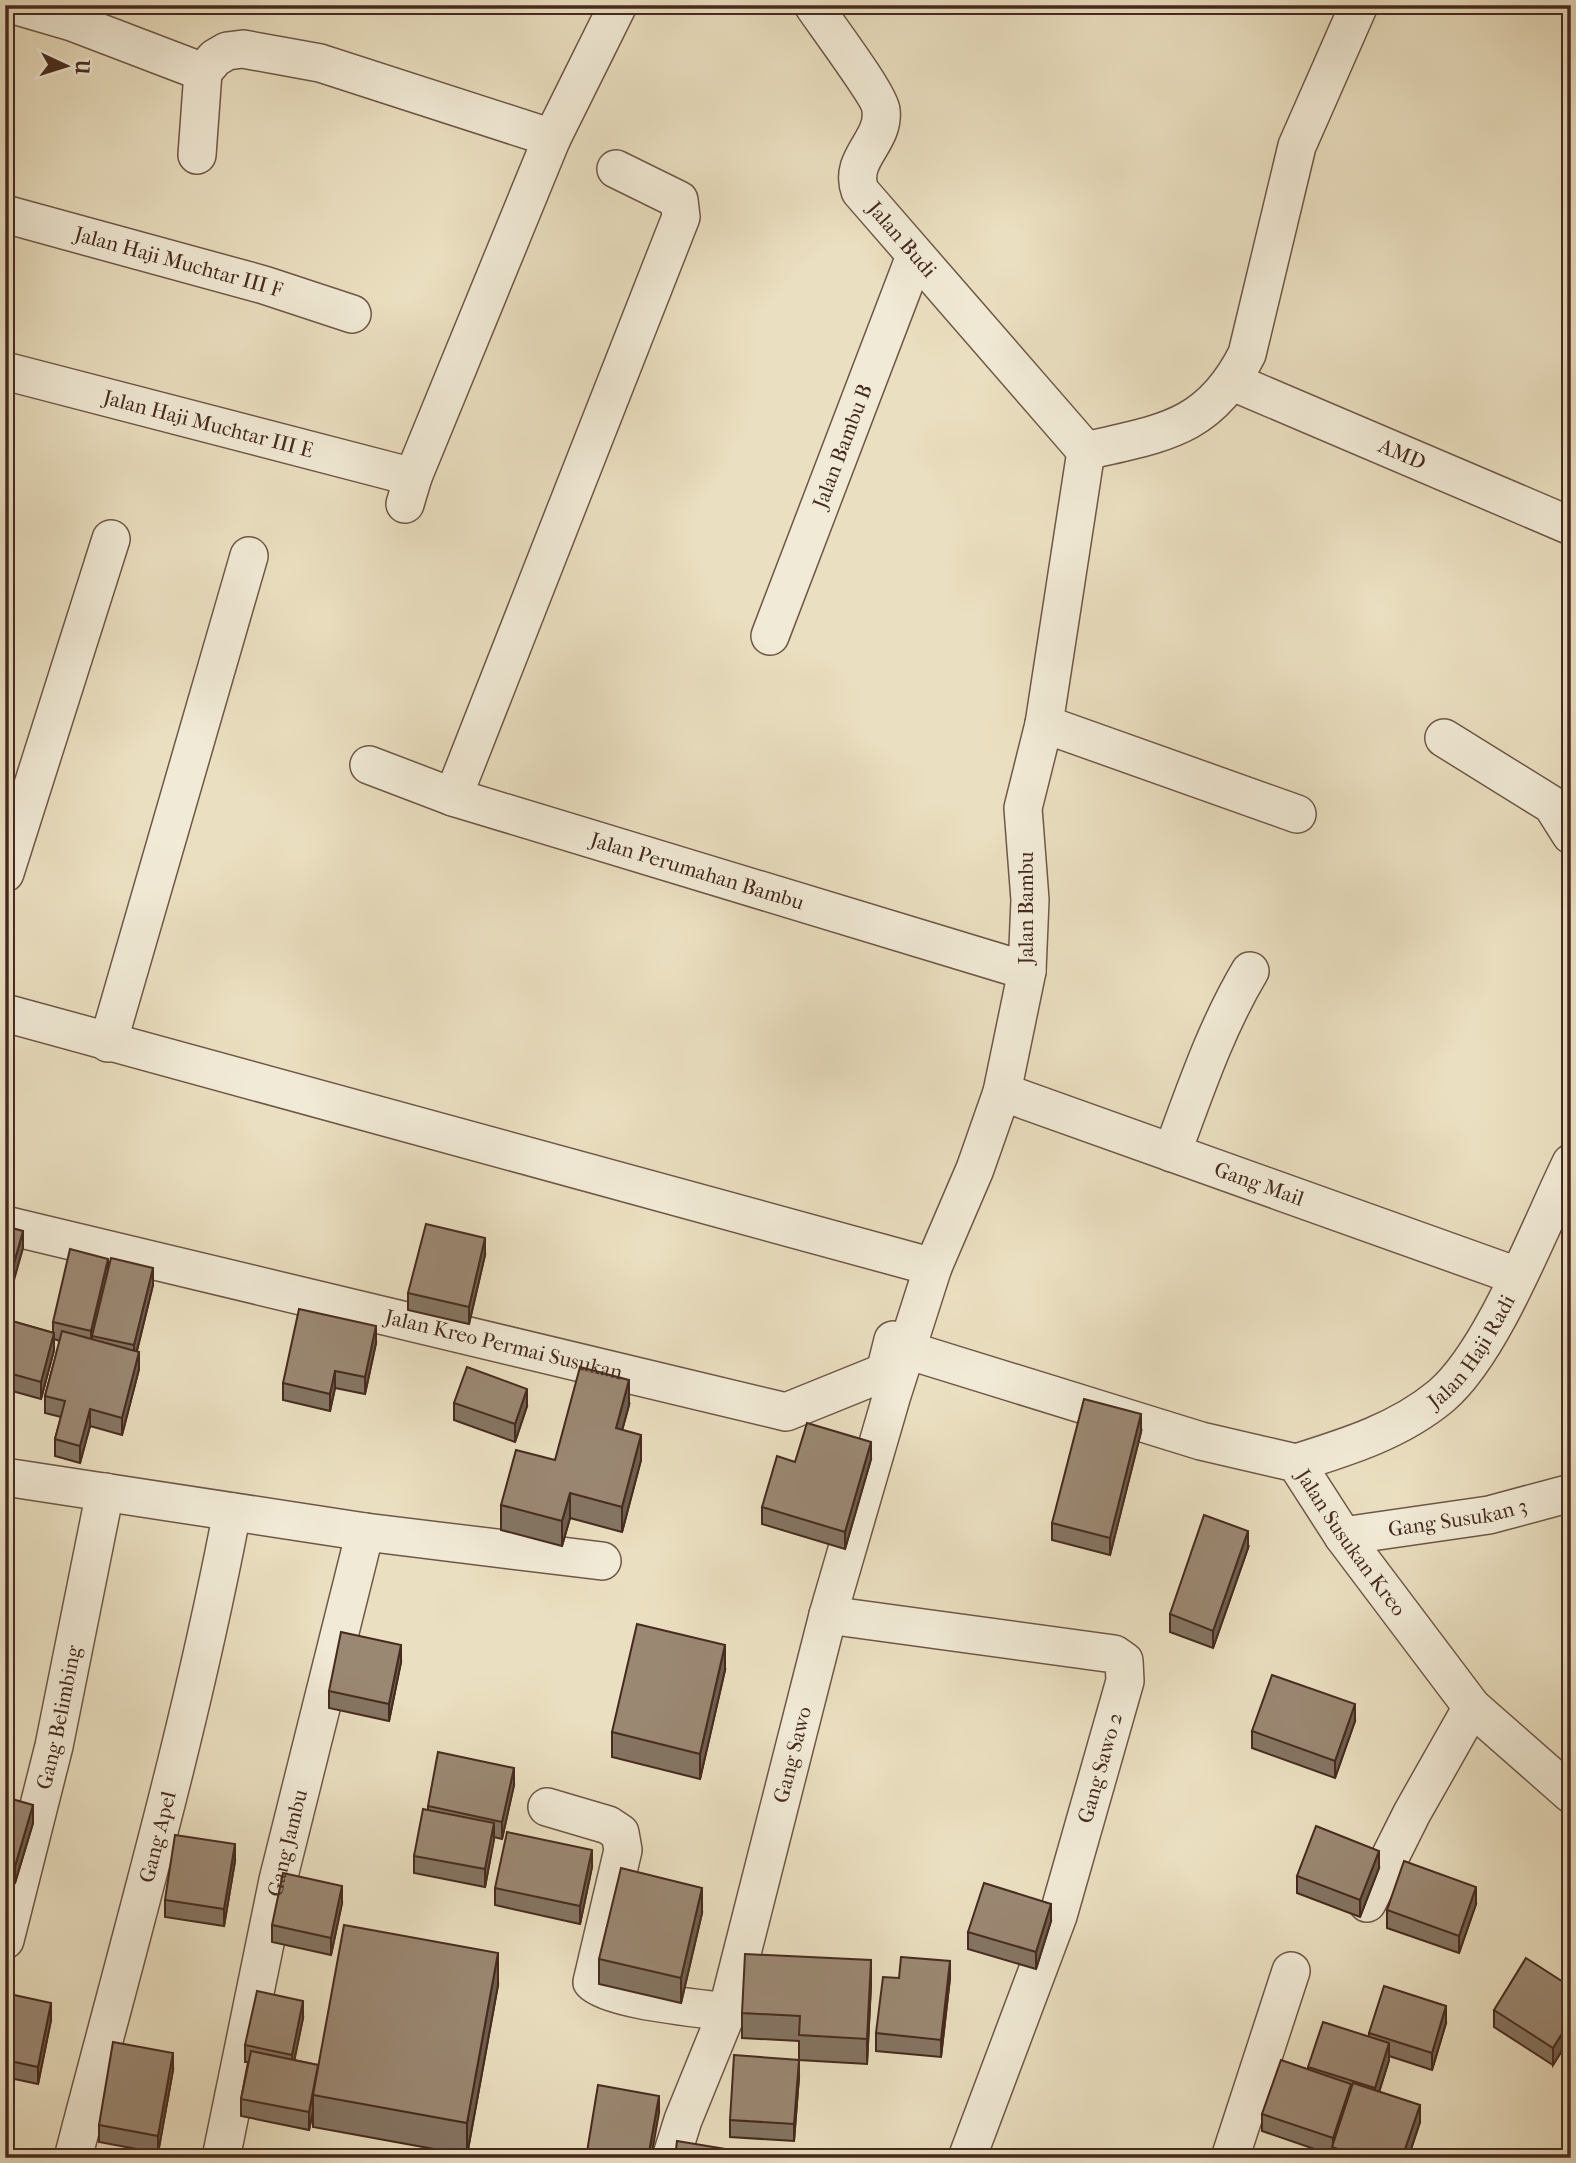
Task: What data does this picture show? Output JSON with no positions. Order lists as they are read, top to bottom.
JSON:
{
  "streets": {
    "street": [
      "Jalan Budi",
      "Jalan Haji Muchtar III F",
      "Jalan Haji Muchtar III E",
      "Jalan Bambu B",
      "AMD",
      "Jalan Perumahan Bambu",
      "Jalan Bambu",
      "Gang Mail",
      "Jalan Kreo Permai Susukan",
      "Jalan Haji Radi",
      "Gang Susukan 3",
      "Jalan Susukan Kreo",
      "Gang Belimbing",
      "Gang Sawo",
      "Gang Sawo 2",
      "Gang Apel",
      "Gang Jambu"
    ]
  },
  "crossings": [
    ["Jalan Budi", "Jalan Bambu B"],
    ["Jalan Budi", "Jalan Bambu"],
    ["Jalan Perumahan Bambu", "Jalan Bambu"],
    ["Jalan Bambu", "Gang Mail"],
    ["Jalan Bambu", "Jalan Kreo Permai Susukan"],
    ["Jalan Bambu", "Jalan Susukan Kreo"],
    ["Jalan Bambu", "Gang Sawo"],
    ["Gang Mail", "Jalan Haji Radi"],
    ["Jalan Haji Radi", "Jalan Susukan Kreo"],
    ["Gang Susukan 3", "Jalan Susukan Kreo"],
    ["Jalan Susukan Kreo", "Gang Sawo"],
    ["Gang Sawo", "Gang Sawo 2"]
  ],
  "north": "right"
}
